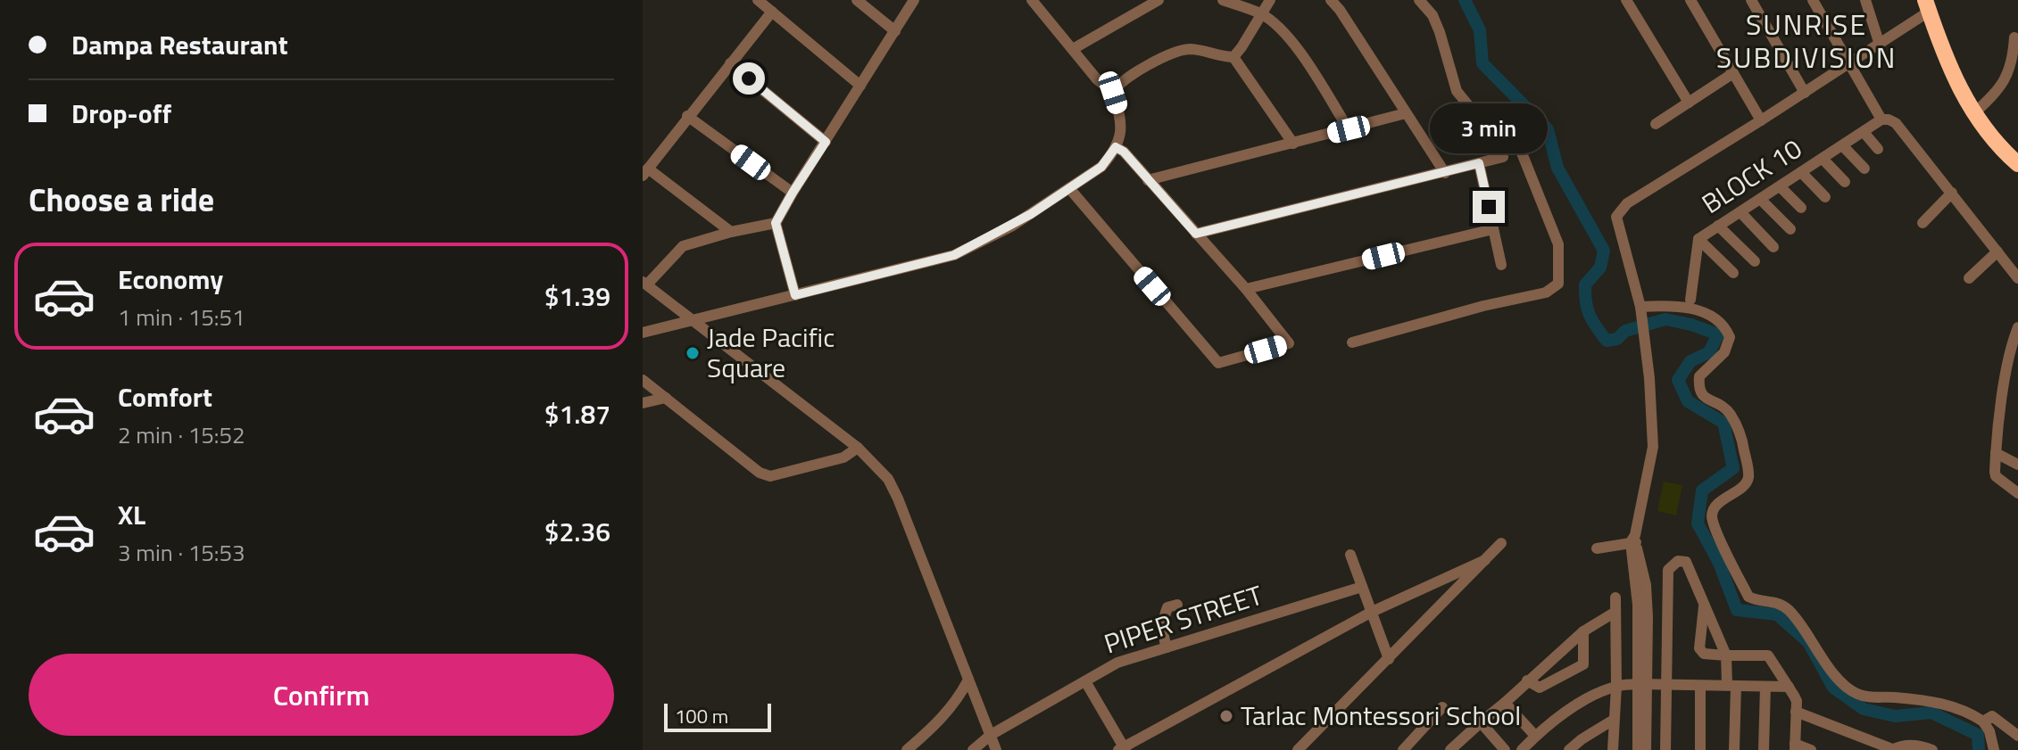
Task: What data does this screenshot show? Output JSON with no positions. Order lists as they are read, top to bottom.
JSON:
{
  "streets": {
    "street": ["BLOCK 10", "PIPER STREET"]
  },
  "districts": ["SUNRISE SUBDIVISION"],
  "places": ["Jade Pacific Square", "Tarlac Montessori School"],
  "scale_bar": "100 m",
  "page": {
    "banner": ["Dampa Restaurant", "Drop-off"],
    "bubble": "3 min",
    "heading": "Choose a ride",
    "list": [
      {
        "name": "Economy",
        "note": "1 min · 15:51",
        "value": "$1.39"
      },
      {
        "name": "Comfort",
        "note": "2 min · 15:52",
        "value": "$1.87"
      },
      {
        "name": "XL",
        "note": "3 min · 15:53",
        "value": "$2.36"
      }
    ],
    "buttons": "Confirm",
    "scale": "100 m"
  }
}
